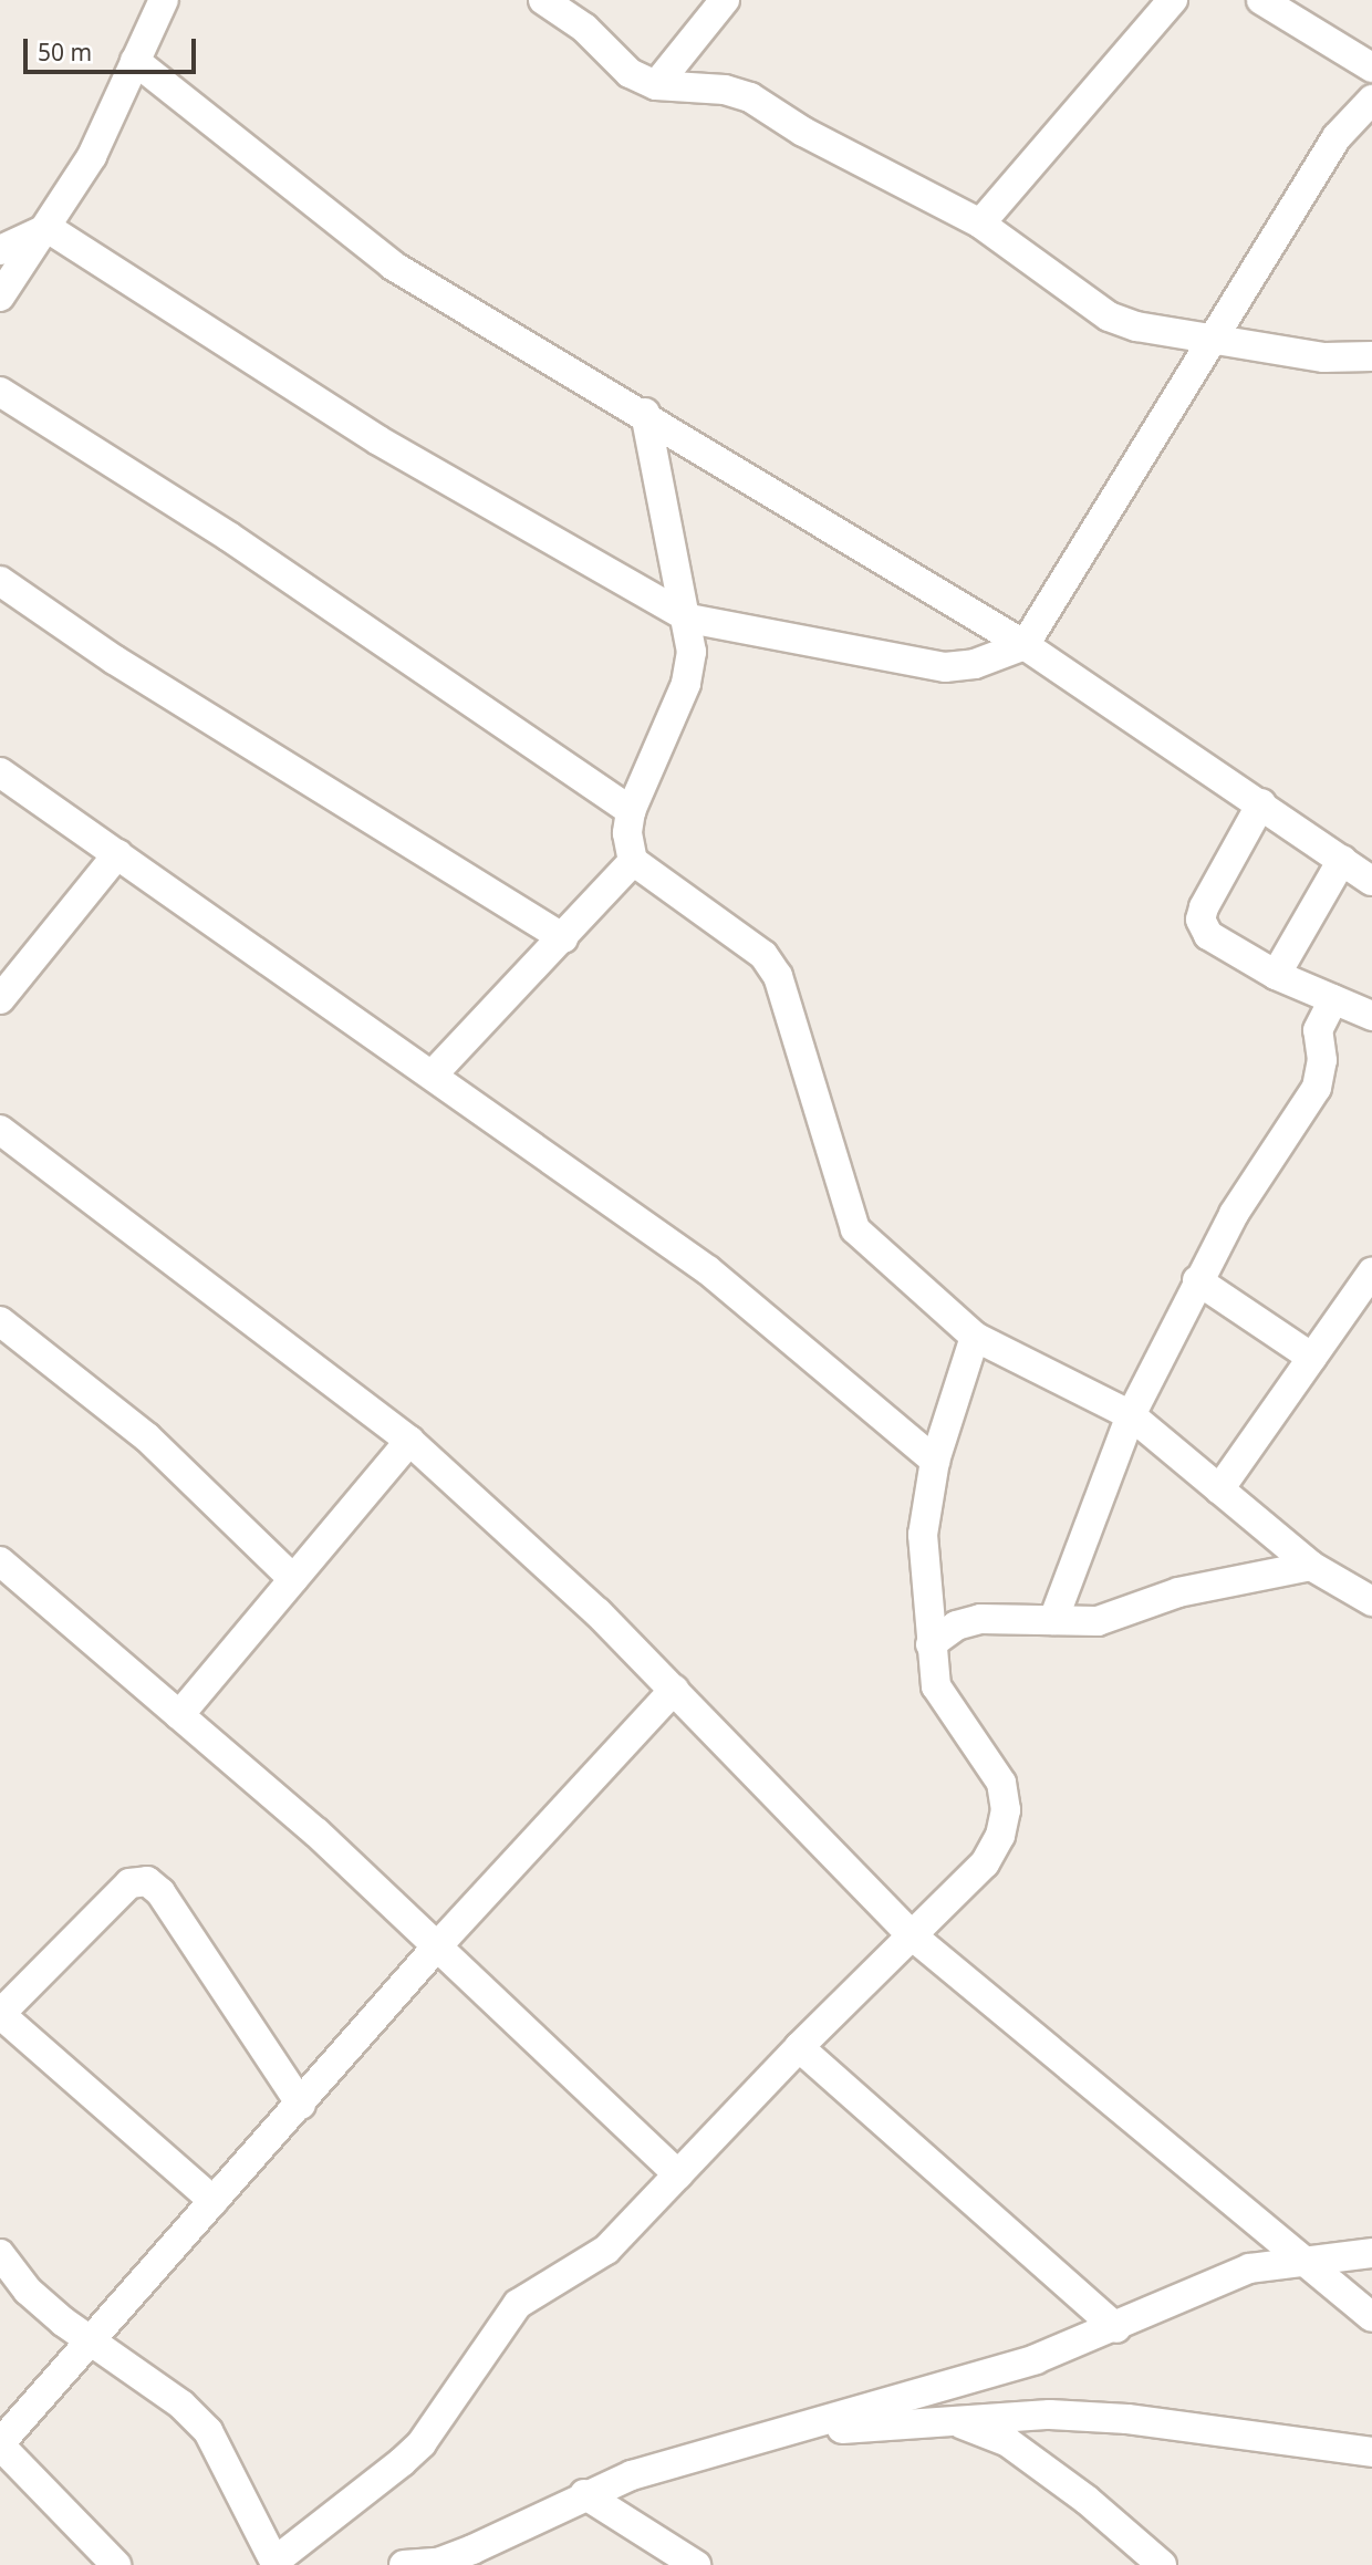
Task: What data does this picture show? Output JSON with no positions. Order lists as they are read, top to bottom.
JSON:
{
  "scale_bar": "50 m"
}
